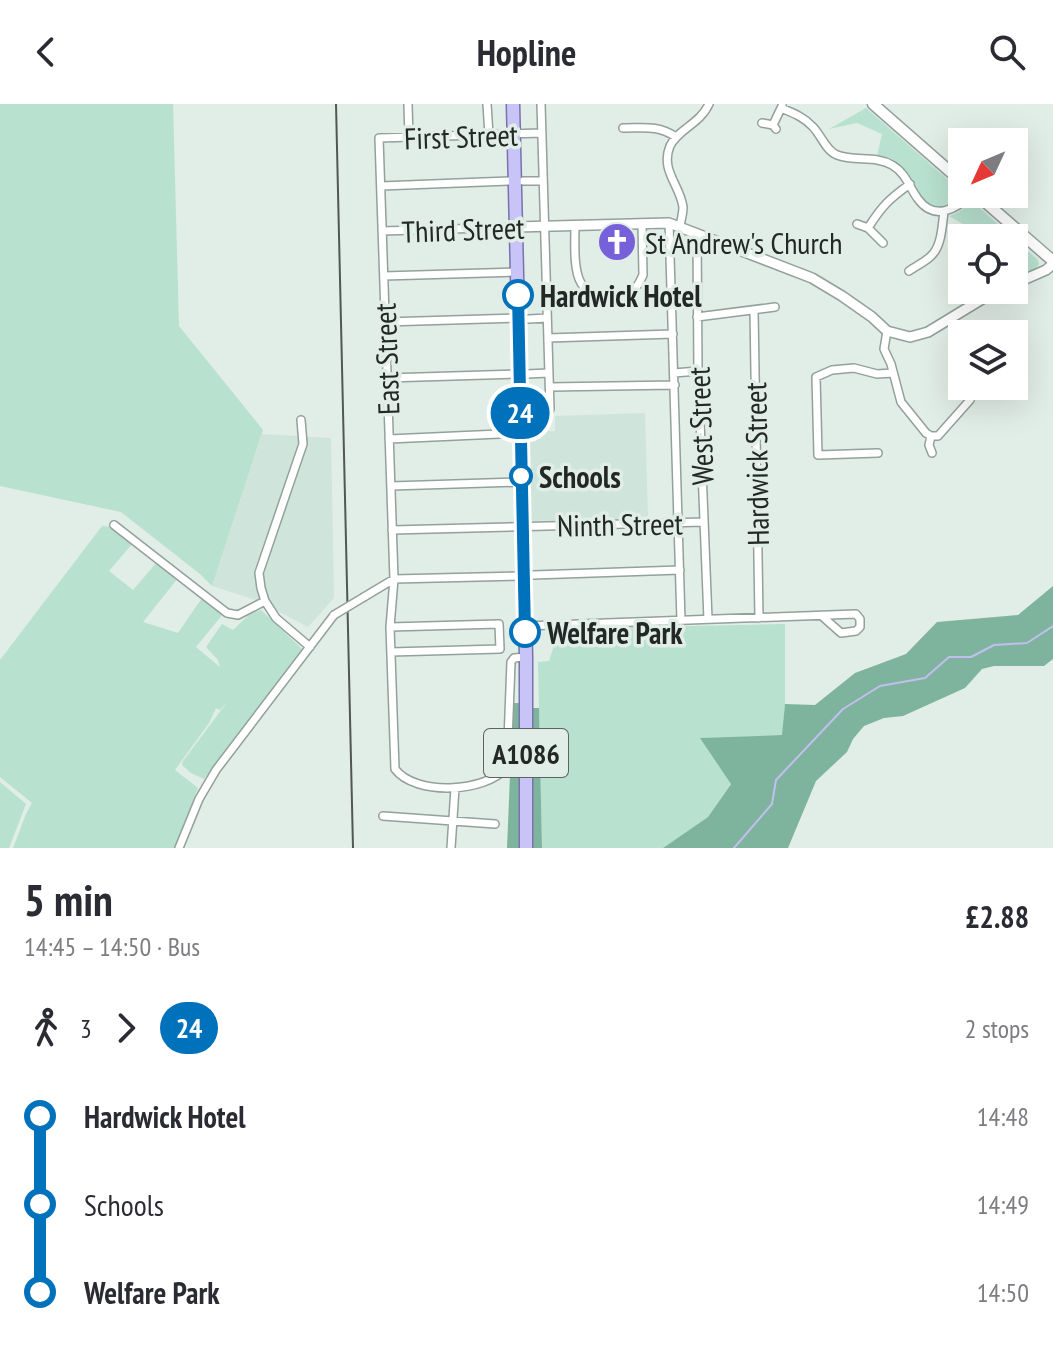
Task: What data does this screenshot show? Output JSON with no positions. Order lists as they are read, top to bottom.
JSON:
{
  "streets": {
    "main road": ["A1086"],
    "street": [
      "First Street",
      "Third Street",
      "East Street",
      "West Street",
      "Hardwick Street",
      "Ninth Street"
    ]
  },
  "crossings": [
    ["First Street", "East Street"],
    ["First Street", "A1086"],
    ["Third Street", "East Street"],
    ["Third Street", "A1086"],
    ["East Street", "Ninth Street"],
    ["West Street", "Ninth Street"],
    ["Ninth Street", "A1086"]
  ],
  "places": {
    "church": ["St Andrew's Church"],
    "other": ["Hardwick Hotel", "Schools", "Welfare Park"]
  },
  "lines": ["bus line 24"],
  "north": "bottom left",
  "page": {
    "header": "Hopline",
    "on_map": "24",
    "heading": ["5 min", "14:45 – 14:50 · Bus", "£2.88"],
    "legs": ["3", "24", "2 stops"],
    "list": [
      {
        "name": "Hardwick Hotel",
        "value": "14:48"
      },
      {
        "name": "Schools",
        "value": "14:49"
      },
      {
        "name": "Welfare Park",
        "value": "14:50"
      }
    ]
  }
}
